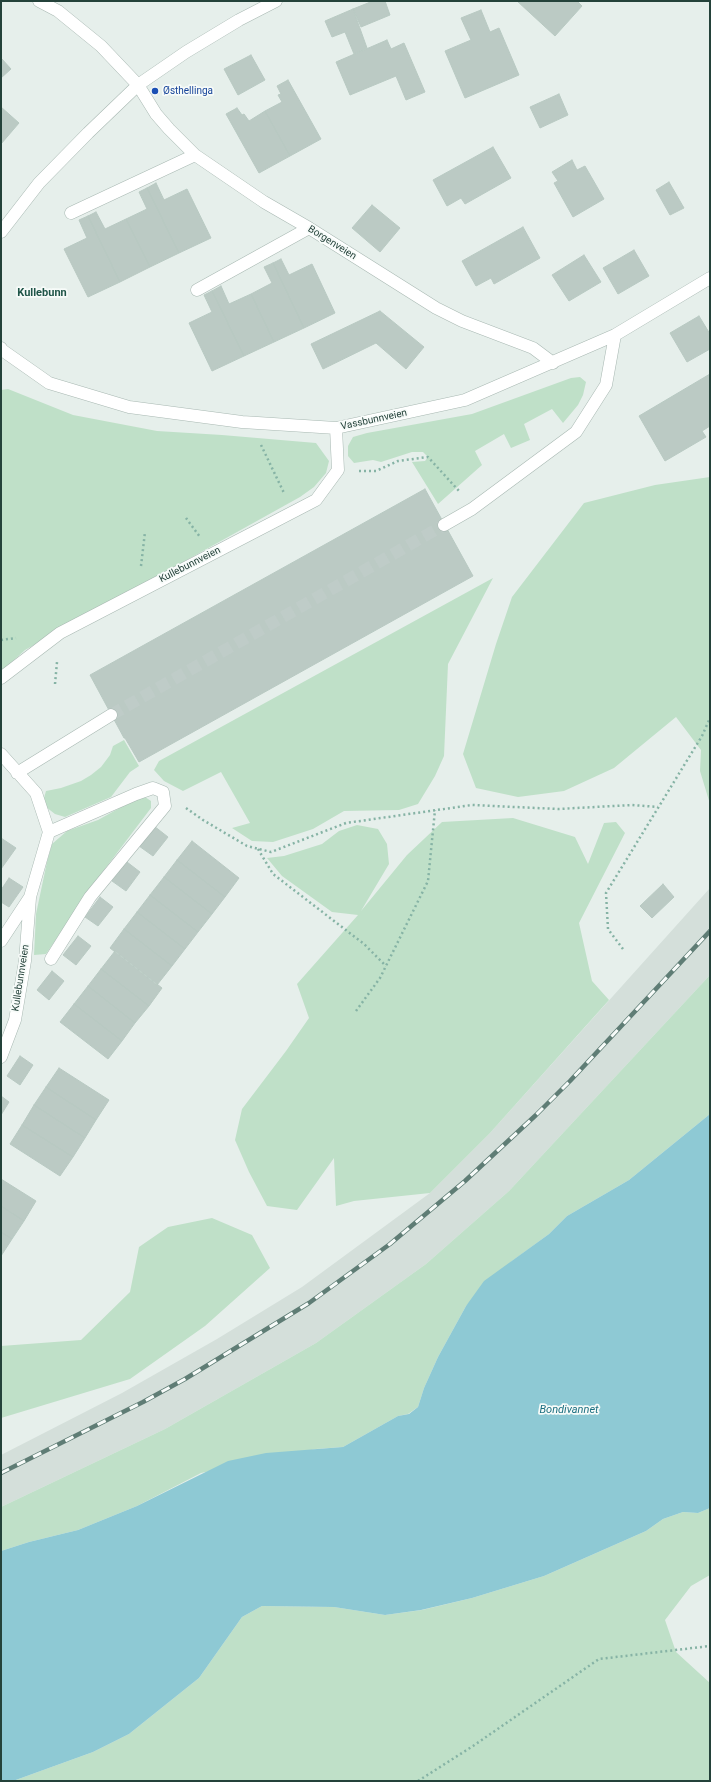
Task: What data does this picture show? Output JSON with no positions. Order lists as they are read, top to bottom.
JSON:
{
  "streets": {
    "street": ["Borgenveien", "Vassbunnveien", "Kullebunnveien"]
  },
  "crossings": [
    ["Borgenveien", "Vassbunnveien"]
  ],
  "districts": ["Kullebunn"],
  "water": ["Bondivannet"],
  "places": ["Østhellinga"]
}
